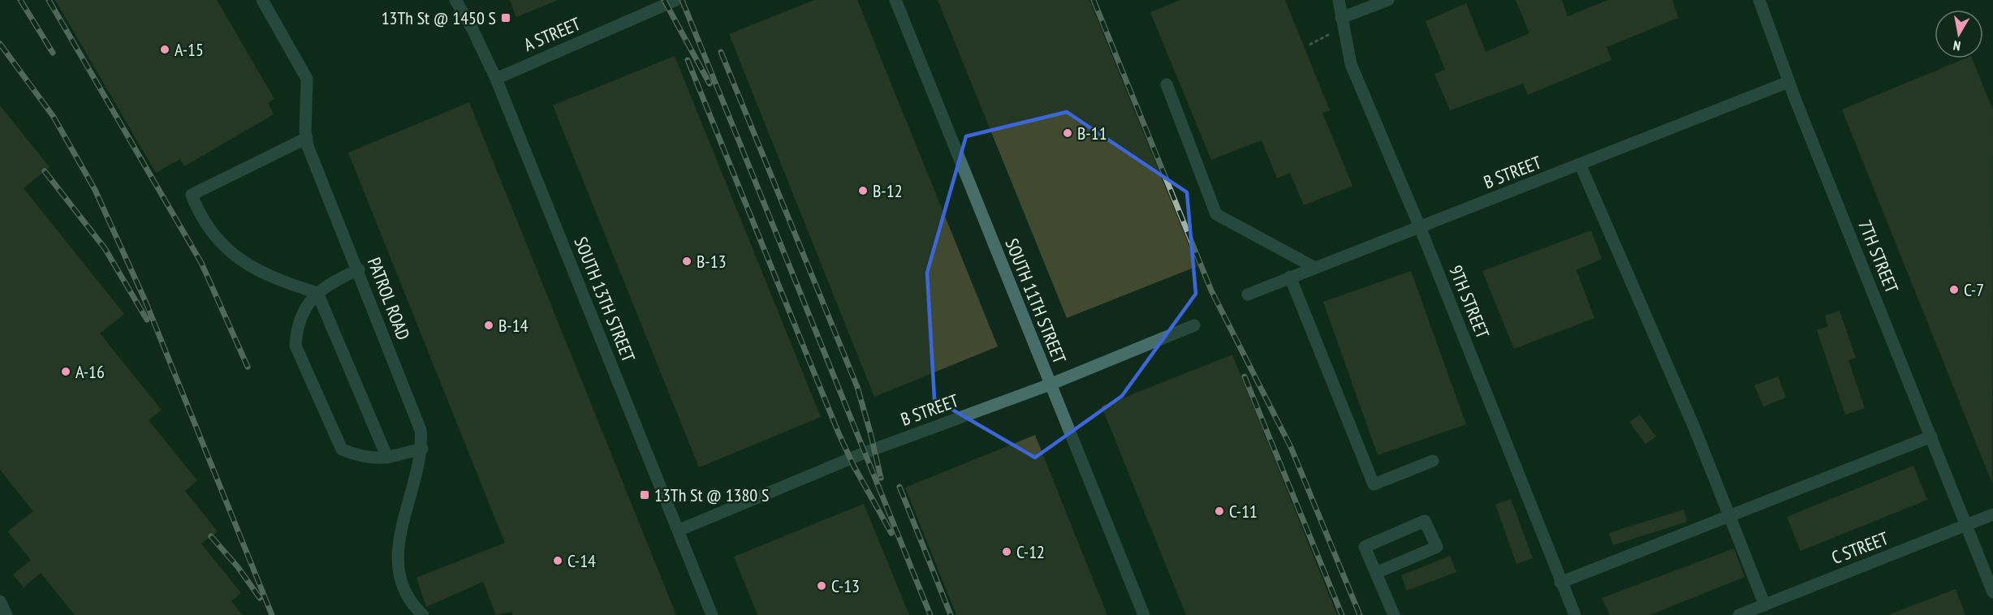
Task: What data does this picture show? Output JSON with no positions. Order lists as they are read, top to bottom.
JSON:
{
  "streets": {
    "lane": [
      "A STREET",
      "B STREET",
      "7TH STREET",
      "PATROL ROAD",
      "SOUTH 13TH STREET",
      "SOUTH 11TH STREET",
      "9TH STREET",
      "C STREET"
    ]
  },
  "crossings": [
    ["A STREET", "SOUTH 13TH STREET"],
    ["B STREET", "7TH STREET"],
    ["B STREET", "SOUTH 13TH STREET"],
    ["B STREET", "SOUTH 11TH STREET"],
    ["B STREET", "9TH STREET"],
    ["7TH STREET", "C STREET"]
  ],
  "places": {
    "transit": ["13Th St @ 1450 S", "13Th St @ 1380 S"],
    "other": [
      "A-15",
      "B-11",
      "B-12",
      "B-13",
      "C-7",
      "B-14",
      "A-16",
      "C-11",
      "C-12",
      "C-14",
      "C-13"
    ]
  },
  "north": "bottom"
}
